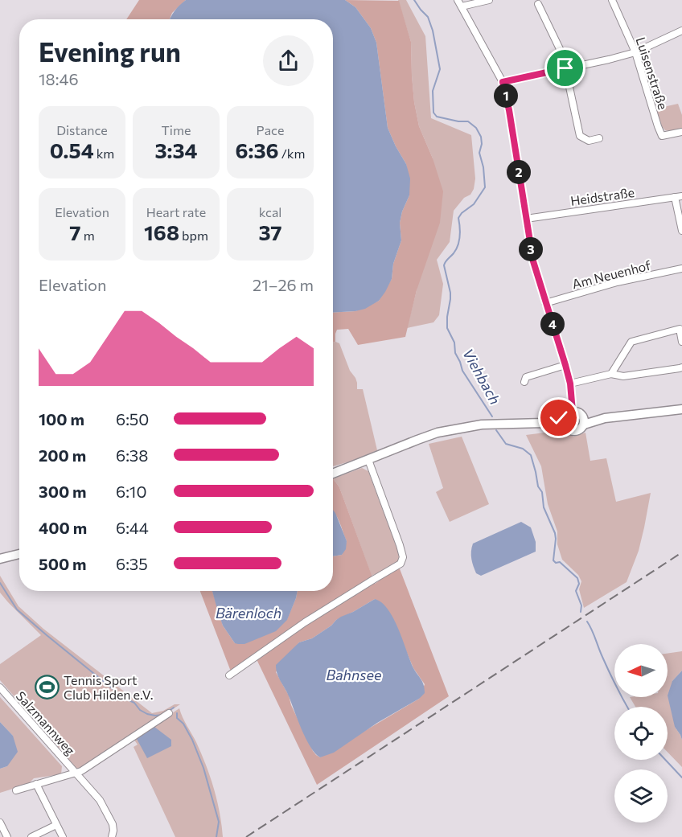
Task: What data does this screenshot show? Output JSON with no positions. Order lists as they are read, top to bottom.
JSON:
{
  "streets": {
    "street": [
      "Luisenstraße",
      "Heidstraße",
      "Am Neuenhof",
      "Salzmannweg"
    ]
  },
  "water": ["Viehbach", "Bärenloch", "Bahnsee"],
  "places": {
    "sports": ["Tennis Sport Club Hilden e.V."]
  },
  "north": "left",
  "page": {
    "heading": ["Evening run", "18:46"],
    "pins": [
      "1",
      "2",
      "3",
      "4"
    ],
    "stats": [
      ["Distance", "0.54 km"],
      ["Time", "3:34"],
      ["Pace", "6:36 /km"],
      ["Elevation", "7 m"],
      ["Heart rate", "168 bpm"],
      ["kcal", "37"]
    ],
    "chart": ["Elevation", "21–26 m"],
    "list": [
      {
        "name": "100 m",
        "note": "6:50"
      },
      {
        "name": "200 m",
        "note": "6:38"
      },
      {
        "name": "300 m",
        "note": "6:10"
      },
      {
        "name": "400 m",
        "note": "6:44"
      },
      {
        "name": "500 m",
        "note": "6:35"
      }
    ]
  }
}
